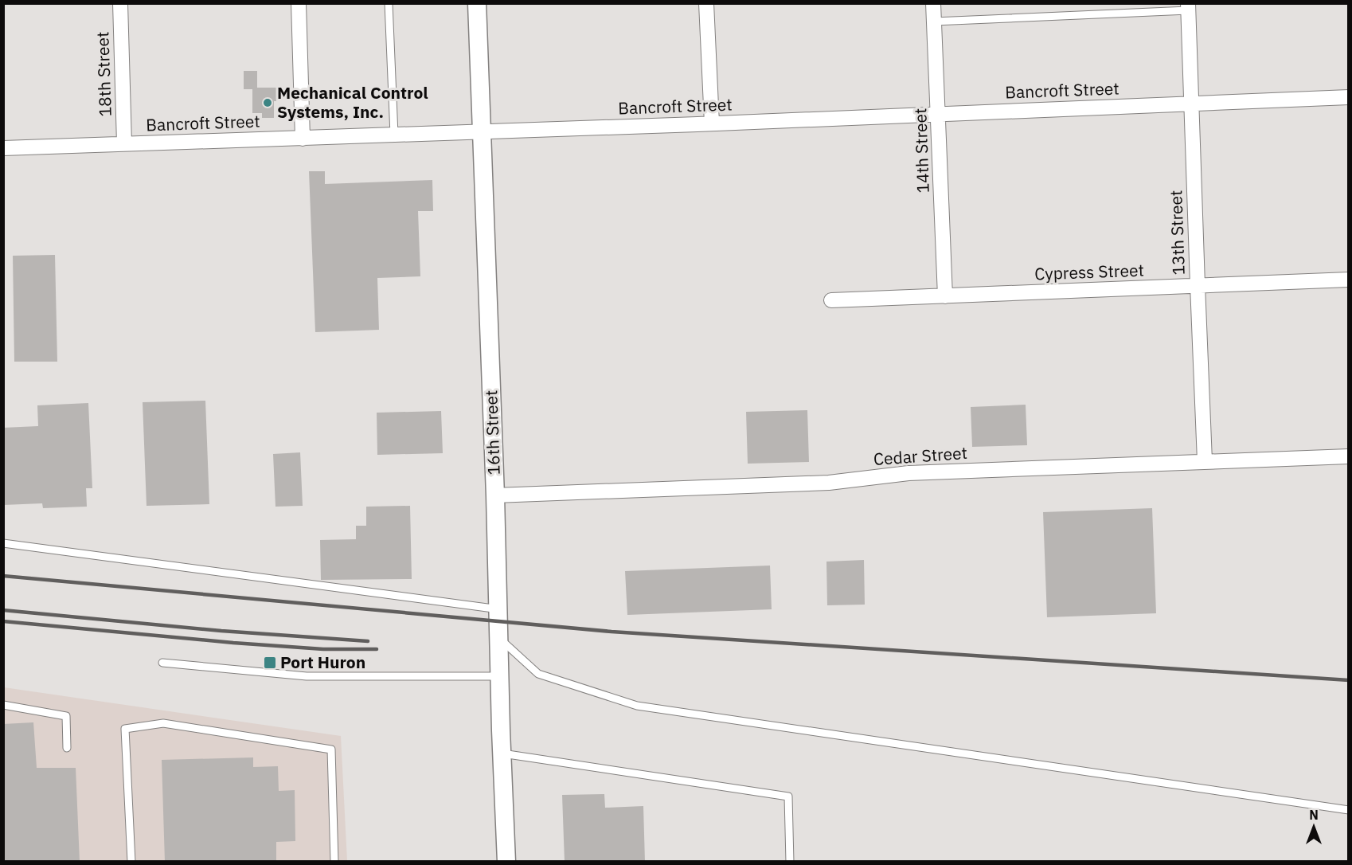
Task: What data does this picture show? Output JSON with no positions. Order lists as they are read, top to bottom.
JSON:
{
  "streets": {
    "street": [
      "18th Street",
      "Bancroft Street",
      "14th Street",
      "13th Street",
      "Cypress Street",
      "16th Street",
      "Cedar Street"
    ]
  },
  "crossings": [
    ["18th Street", "Bancroft Street"],
    ["Bancroft Street", "14th Street"],
    ["Bancroft Street", "13th Street"],
    ["Bancroft Street", "16th Street"],
    ["14th Street", "Cypress Street"],
    ["13th Street", "Cypress Street"],
    ["13th Street", "Cedar Street"],
    ["16th Street", "Cedar Street"]
  ],
  "places": {
    "other": ["Mechanical Control Systems, Inc."],
    "transit": ["Port Huron"]
  },
  "north": "top"
}
